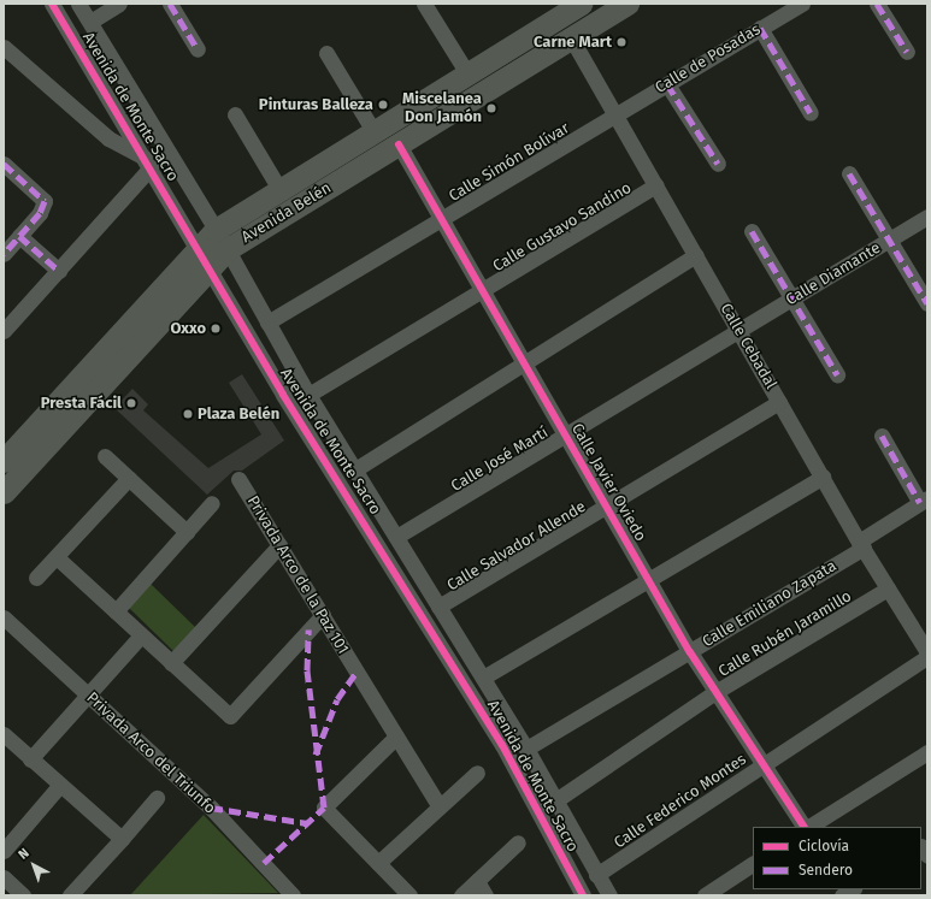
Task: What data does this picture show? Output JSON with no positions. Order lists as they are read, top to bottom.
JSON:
{
  "streets": {
    "main road": ["Avenida Belén"],
    "street": [
      "Calle de Posadas",
      "Avenida de Monte Sacro",
      "Calle Simón Bolívar",
      "Calle Gustavo Sandino",
      "Calle Diamante",
      "Calle Cebadal",
      "Calle José Martí",
      "Calle Javier Oviedo",
      "Calle Salvador Allende",
      "Privada Arco de la Paz 101",
      "Calle Emiliano Zapata",
      "Calle Rubén Jaramillo",
      "Privada Arco del Triunfo",
      "Calle Federico Montes"
    ]
  },
  "crossings": [
    ["Calle de Posadas", "Calle Simón Bolívar"],
    ["Calle de Posadas", "Calle Cebadal"],
    ["Avenida de Monte Sacro", "Calle Simón Bolívar"],
    ["Avenida de Monte Sacro", "Avenida Belén"],
    ["Avenida de Monte Sacro", "Calle Gustavo Sandino"],
    ["Avenida de Monte Sacro", "Calle José Martí"],
    ["Avenida de Monte Sacro", "Calle Salvador Allende"],
    ["Avenida de Monte Sacro", "Calle Emiliano Zapata"],
    ["Avenida de Monte Sacro", "Calle Rubén Jaramillo"],
    ["Avenida de Monte Sacro", "Calle Federico Montes"],
    ["Calle Simón Bolívar", "Calle Cebadal"],
    ["Calle Simón Bolívar", "Calle Javier Oviedo"],
    ["Avenida Belén", "Calle Cebadal"],
    ["Avenida Belén", "Calle Javier Oviedo"],
    ["Calle Gustavo Sandino", "Calle Cebadal"],
    ["Calle Gustavo Sandino", "Calle Javier Oviedo"],
    ["Calle Diamante", "Calle Cebadal"],
    ["Calle Diamante", "Calle José Martí"],
    ["Calle Cebadal", "Calle José Martí"],
    ["Calle Cebadal", "Calle Salvador Allende"],
    ["Calle Cebadal", "Calle Emiliano Zapata"],
    ["Calle Cebadal", "Calle Rubén Jaramillo"],
    ["Calle José Martí", "Calle Javier Oviedo"],
    ["Calle Javier Oviedo", "Calle Salvador Allende"],
    ["Calle Javier Oviedo", "Calle Emiliano Zapata"],
    ["Calle Javier Oviedo", "Calle Rubén Jaramillo"],
    ["Calle Javier Oviedo", "Calle Federico Montes"]
  ],
  "places": [
    "Carne Mart",
    "Pinturas Balleza",
    "Miscelanea Don Jamón",
    "Oxxo",
    "Presta Fácil",
    "Plaza Belén"
  ],
  "legend": ["Ciclovía", "Sendero"],
  "north": "top left"
}
